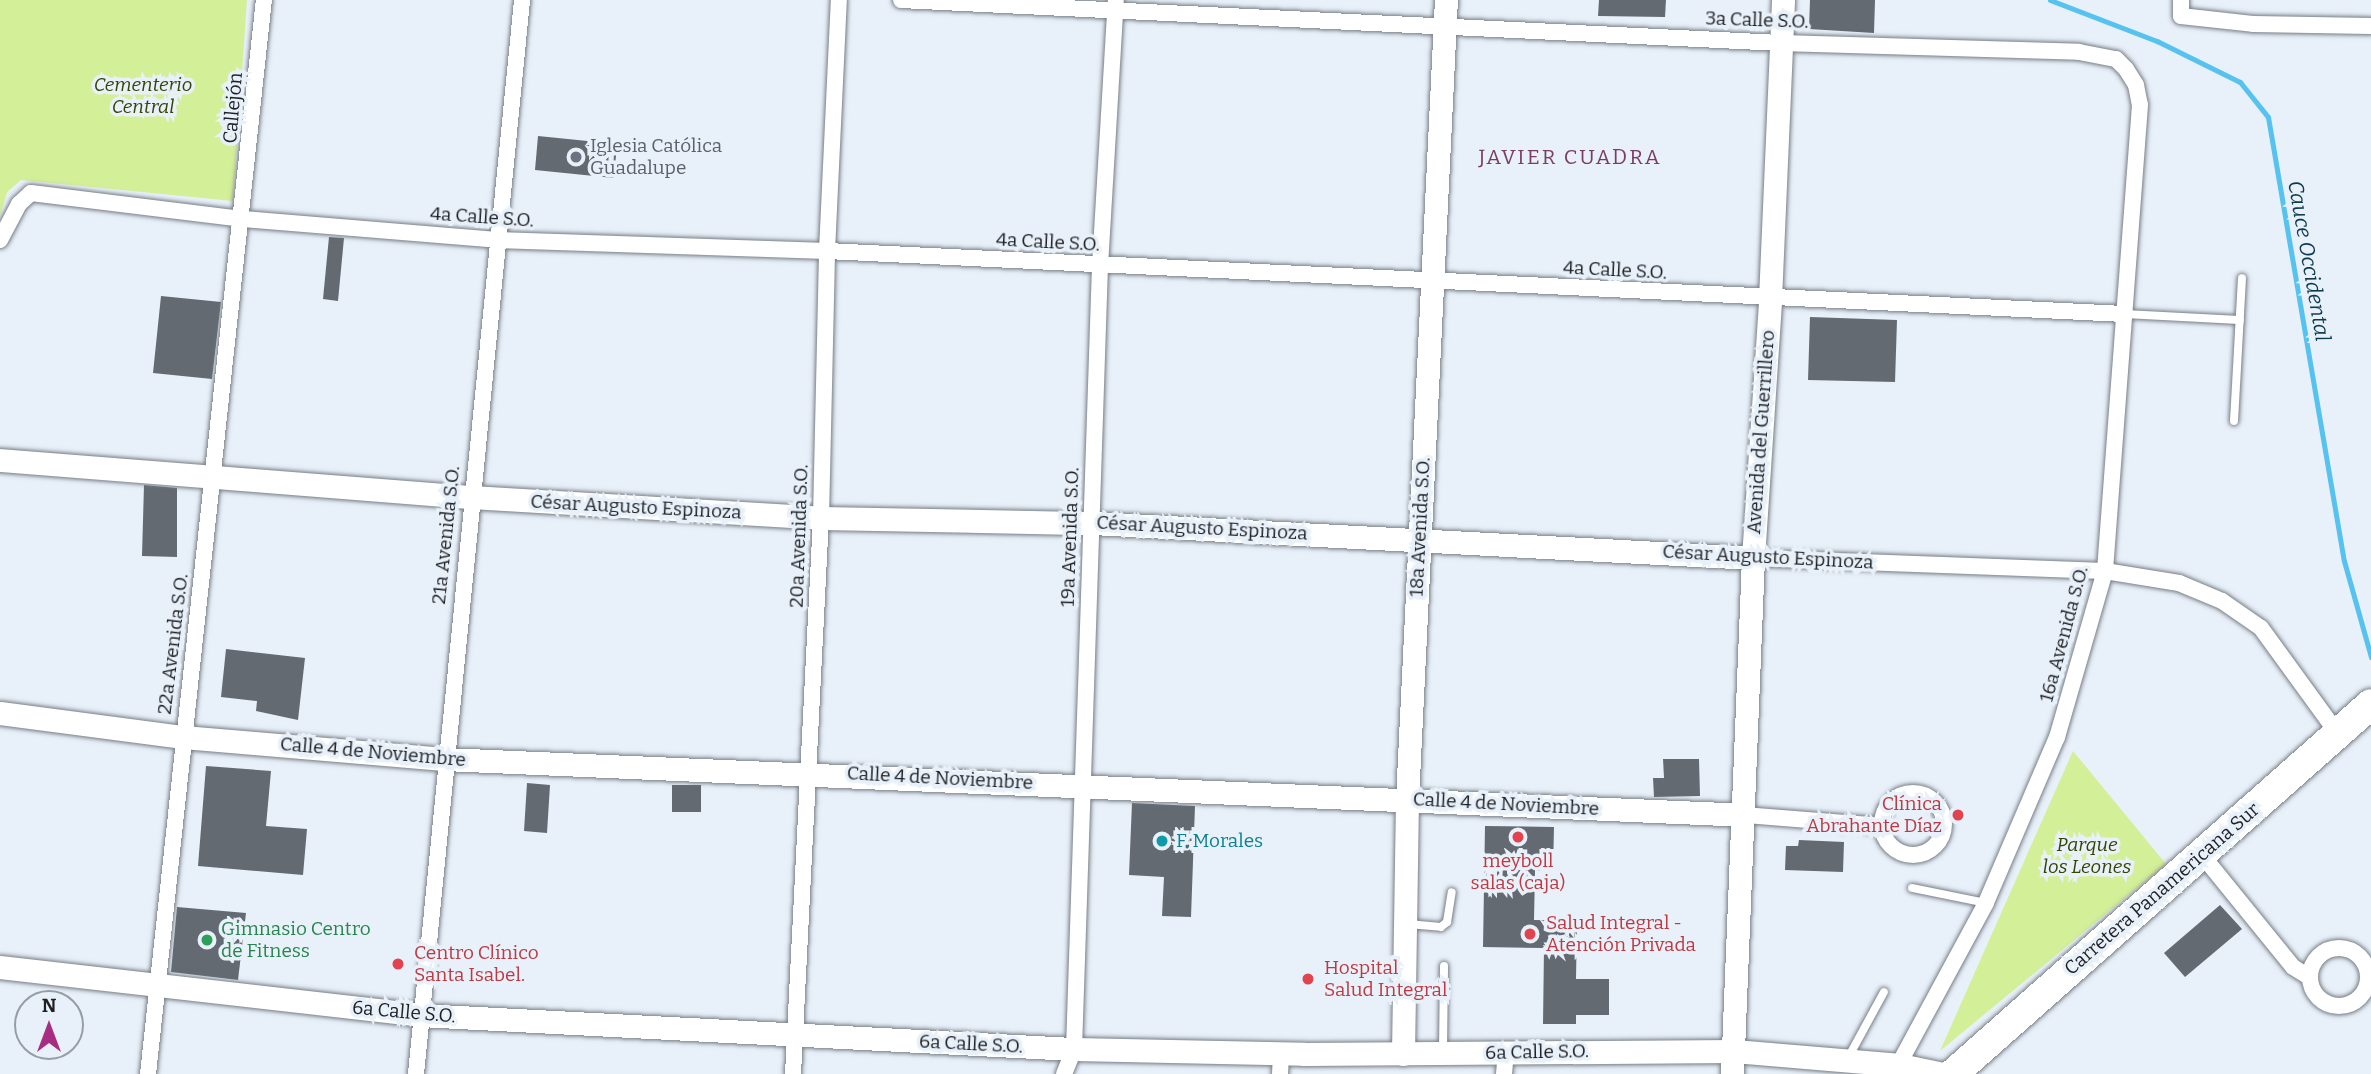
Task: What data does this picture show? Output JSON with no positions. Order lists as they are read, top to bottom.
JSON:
{
  "streets": {
    "highway": ["Carretera Panamericana Sur"],
    "street": [
      "3a Calle S.O.",
      "Callejón",
      "4a Calle S.O.",
      "Avenida del Guerrillero",
      "César Augusto Espinoza",
      "18a Avenida S.O.",
      "21a Avenida S.O.",
      "20a Avenida S.O.",
      "19a Avenida S.O.",
      "16a Avenida S.O.",
      "22a Avenida S.O.",
      "Calle 4 de Noviembre",
      "6a Calle S.O."
    ]
  },
  "crossings": [
    ["3a Calle S.O.", "Avenida del Guerrillero"],
    ["3a Calle S.O.", "18a Avenida S.O."],
    ["3a Calle S.O.", "19a Avenida S.O."],
    ["3a Calle S.O.", "16a Avenida S.O."],
    ["Callejón", "4a Calle S.O."],
    ["Callejón", "22a Avenida S.O."],
    ["4a Calle S.O.", "Avenida del Guerrillero"],
    ["4a Calle S.O.", "18a Avenida S.O."],
    ["4a Calle S.O.", "21a Avenida S.O."],
    ["4a Calle S.O.", "20a Avenida S.O."],
    ["4a Calle S.O.", "19a Avenida S.O."],
    ["4a Calle S.O.", "16a Avenida S.O."],
    ["4a Calle S.O.", "22a Avenida S.O."],
    ["Avenida del Guerrillero", "César Augusto Espinoza"],
    ["Avenida del Guerrillero", "Calle 4 de Noviembre"],
    ["Avenida del Guerrillero", "6a Calle S.O."],
    ["César Augusto Espinoza", "18a Avenida S.O."],
    ["César Augusto Espinoza", "21a Avenida S.O."],
    ["César Augusto Espinoza", "20a Avenida S.O."],
    ["César Augusto Espinoza", "19a Avenida S.O."],
    ["César Augusto Espinoza", "16a Avenida S.O."],
    ["César Augusto Espinoza", "22a Avenida S.O."],
    ["César Augusto Espinoza", "Carretera Panamericana Sur"],
    ["18a Avenida S.O.", "Calle 4 de Noviembre"],
    ["18a Avenida S.O.", "6a Calle S.O."],
    ["21a Avenida S.O.", "Calle 4 de Noviembre"],
    ["21a Avenida S.O.", "6a Calle S.O."],
    ["20a Avenida S.O.", "Calle 4 de Noviembre"],
    ["20a Avenida S.O.", "6a Calle S.O."],
    ["19a Avenida S.O.", "Calle 4 de Noviembre"],
    ["19a Avenida S.O.", "6a Calle S.O."],
    ["16a Avenida S.O.", "6a Calle S.O."],
    ["22a Avenida S.O.", "Calle 4 de Noviembre"],
    ["22a Avenida S.O.", "6a Calle S.O."]
  ],
  "districts": ["JAVIER CUADRA"],
  "water": ["Cauce Occidental"],
  "parks": ["Cementerio Central", "Parque los Leones"],
  "places": [
    "Iglesia Católica Guadalupe",
    "Clínica Abrahante Díaz",
    "meyboll salas (caja)",
    "F. Morales",
    "Salud Integral - Atención Privada",
    "Gimnasio Centro de Fitness",
    "Centro Clínico Santa Isabel.",
    "Hospital Salud Integral"
  ],
  "north": "top"
}
